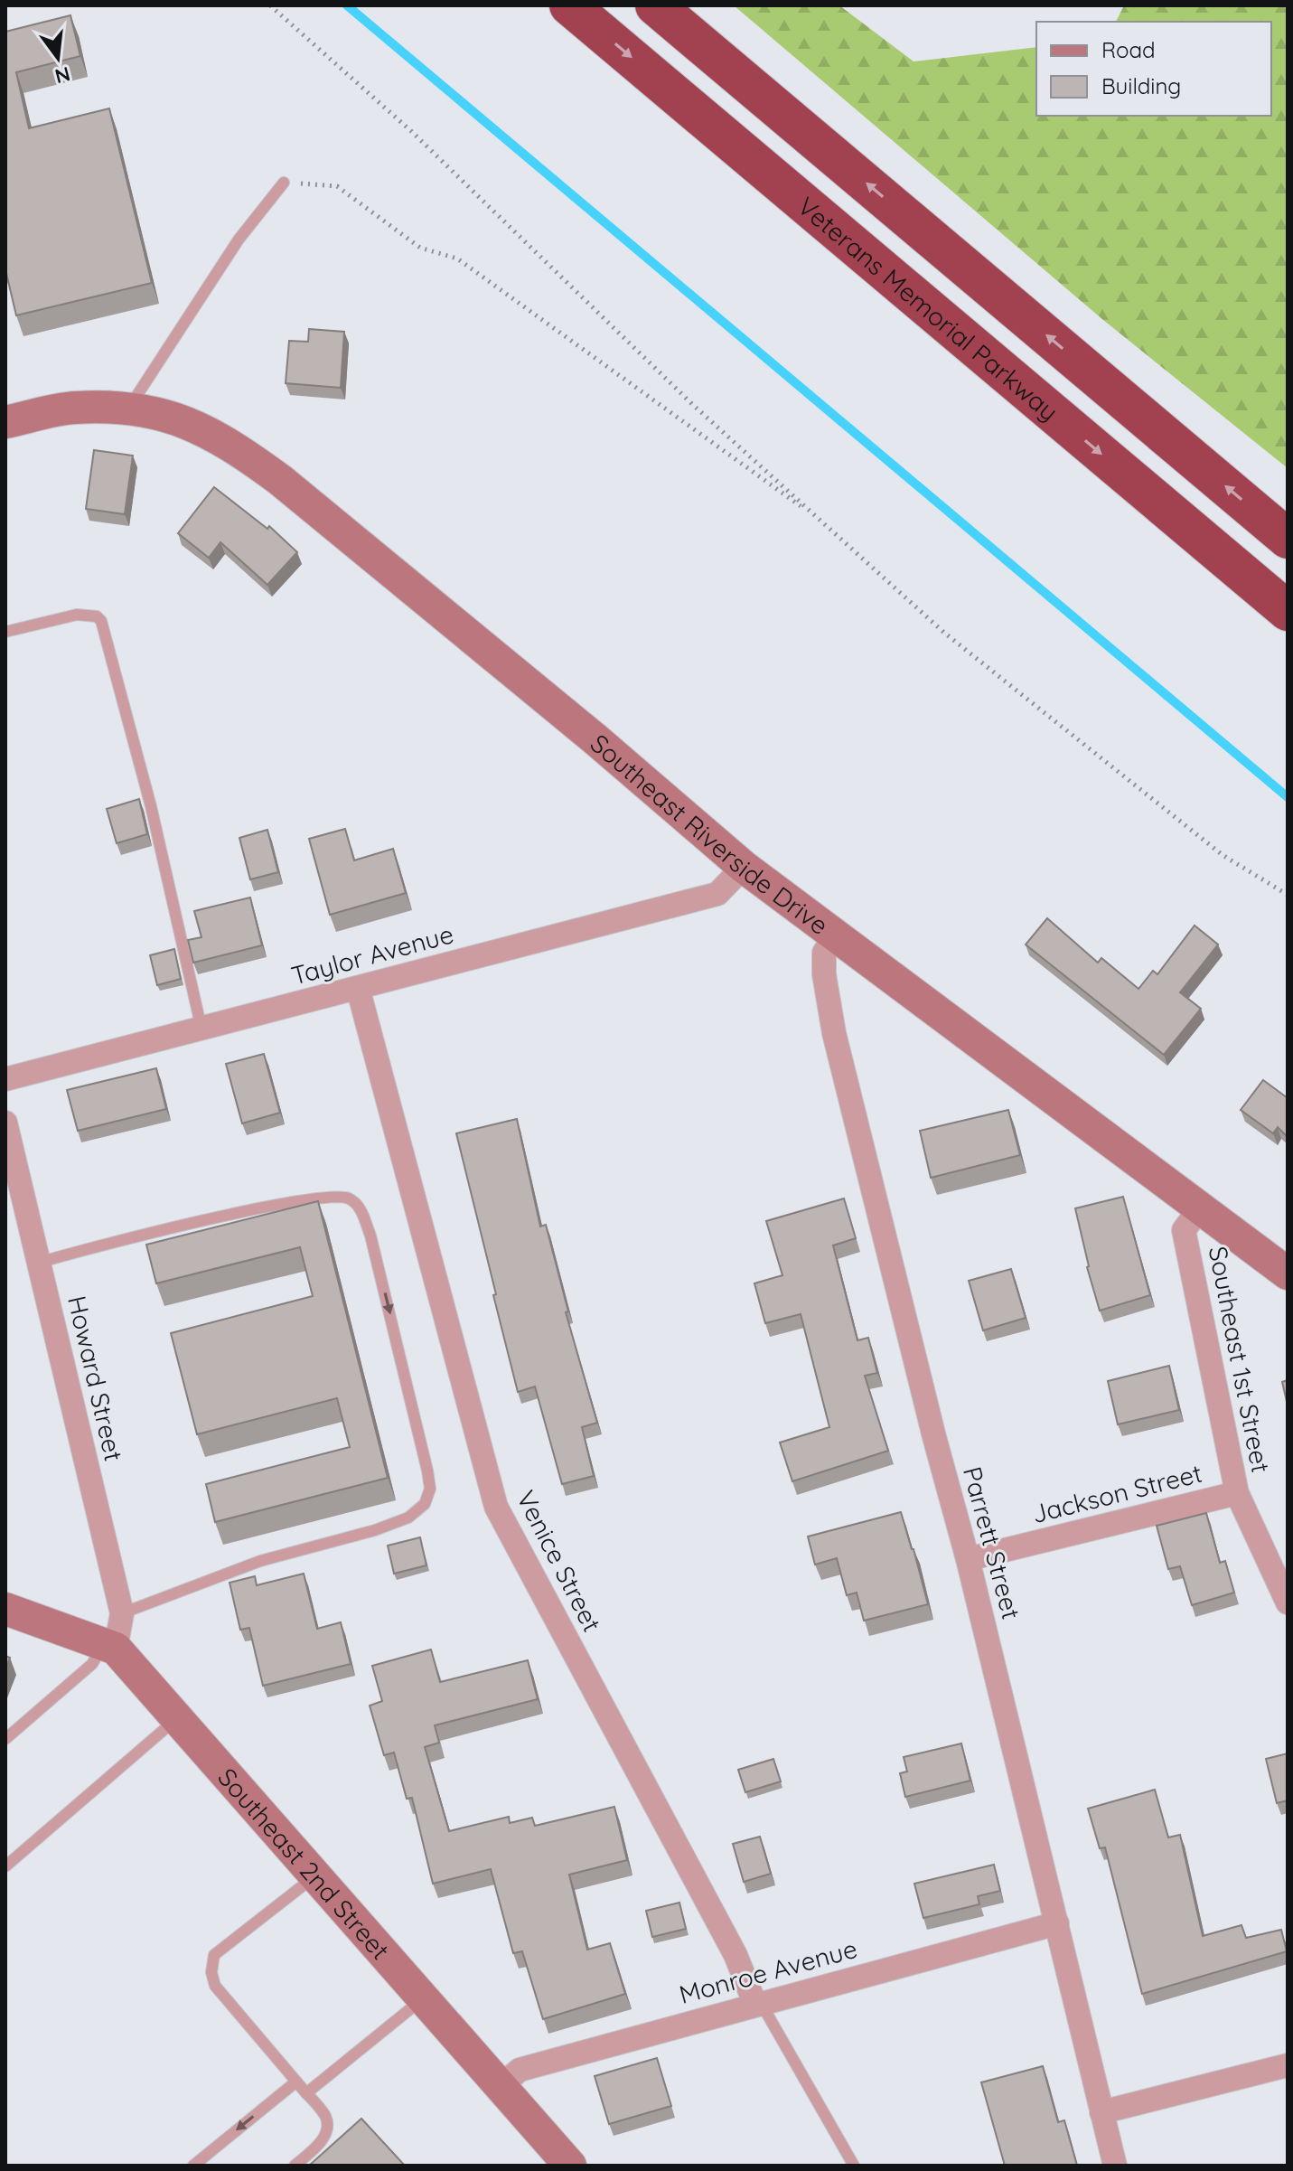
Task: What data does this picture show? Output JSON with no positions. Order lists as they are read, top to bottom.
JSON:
{
  "streets": {
    "highway": ["Veterans Memorial Parkway"],
    "street": [
      "Southeast Riverside Drive",
      "Taylor Avenue",
      "Southeast 1st Street",
      "Howard Street",
      "Jackson Street",
      "Parrett Street",
      "Venice Street",
      "Southeast 2nd Street",
      "Monroe Avenue"
    ]
  },
  "crossings": [
    ["Southeast Riverside Drive", "Taylor Avenue"],
    ["Southeast Riverside Drive", "Southeast 1st Street"],
    ["Southeast Riverside Drive", "Parrett Street"],
    ["Taylor Avenue", "Venice Street"],
    ["Southeast 1st Street", "Jackson Street"],
    ["Howard Street", "Southeast 2nd Street"],
    ["Jackson Street", "Parrett Street"],
    ["Parrett Street", "Monroe Avenue"],
    ["Venice Street", "Monroe Avenue"],
    ["Southeast 2nd Street", "Monroe Avenue"]
  ],
  "legend": ["Road", "Building"],
  "north": "bottom"
}
